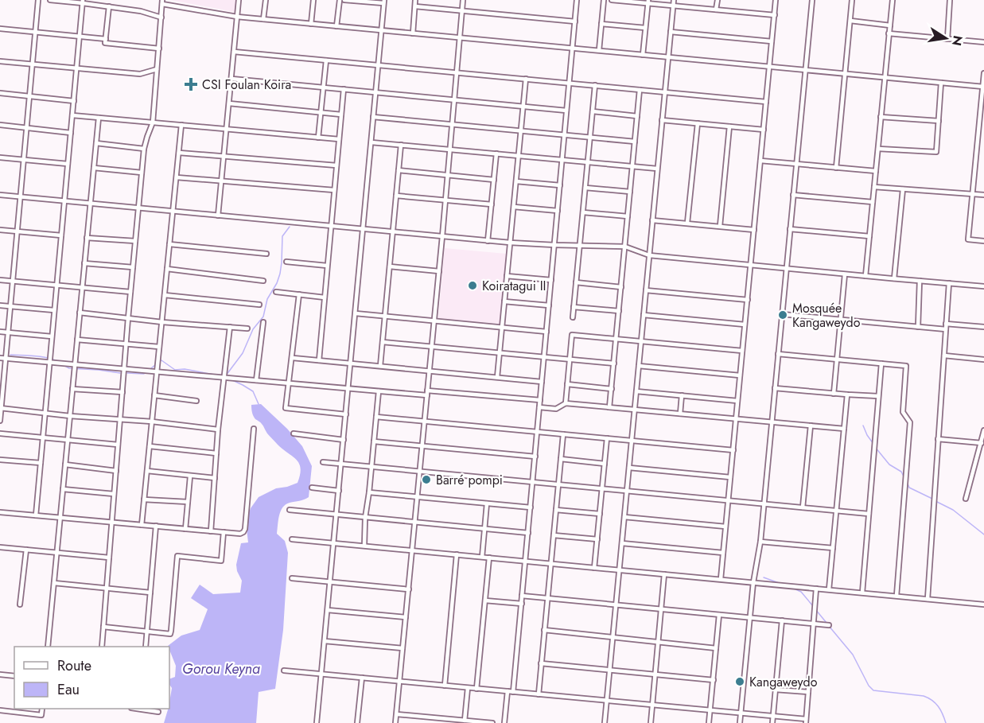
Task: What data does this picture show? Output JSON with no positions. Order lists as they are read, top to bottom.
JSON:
{
  "water": ["Gorou Keyna"],
  "places": {
    "health": ["CSI Foulan Koira"],
    "other": [
      "Koiratagui II",
      "Mosquée Kangaweydo",
      "Barré pompi",
      "Kangaweydo"
    ]
  },
  "legend": ["Route", "Eau"],
  "north": "right"
}
